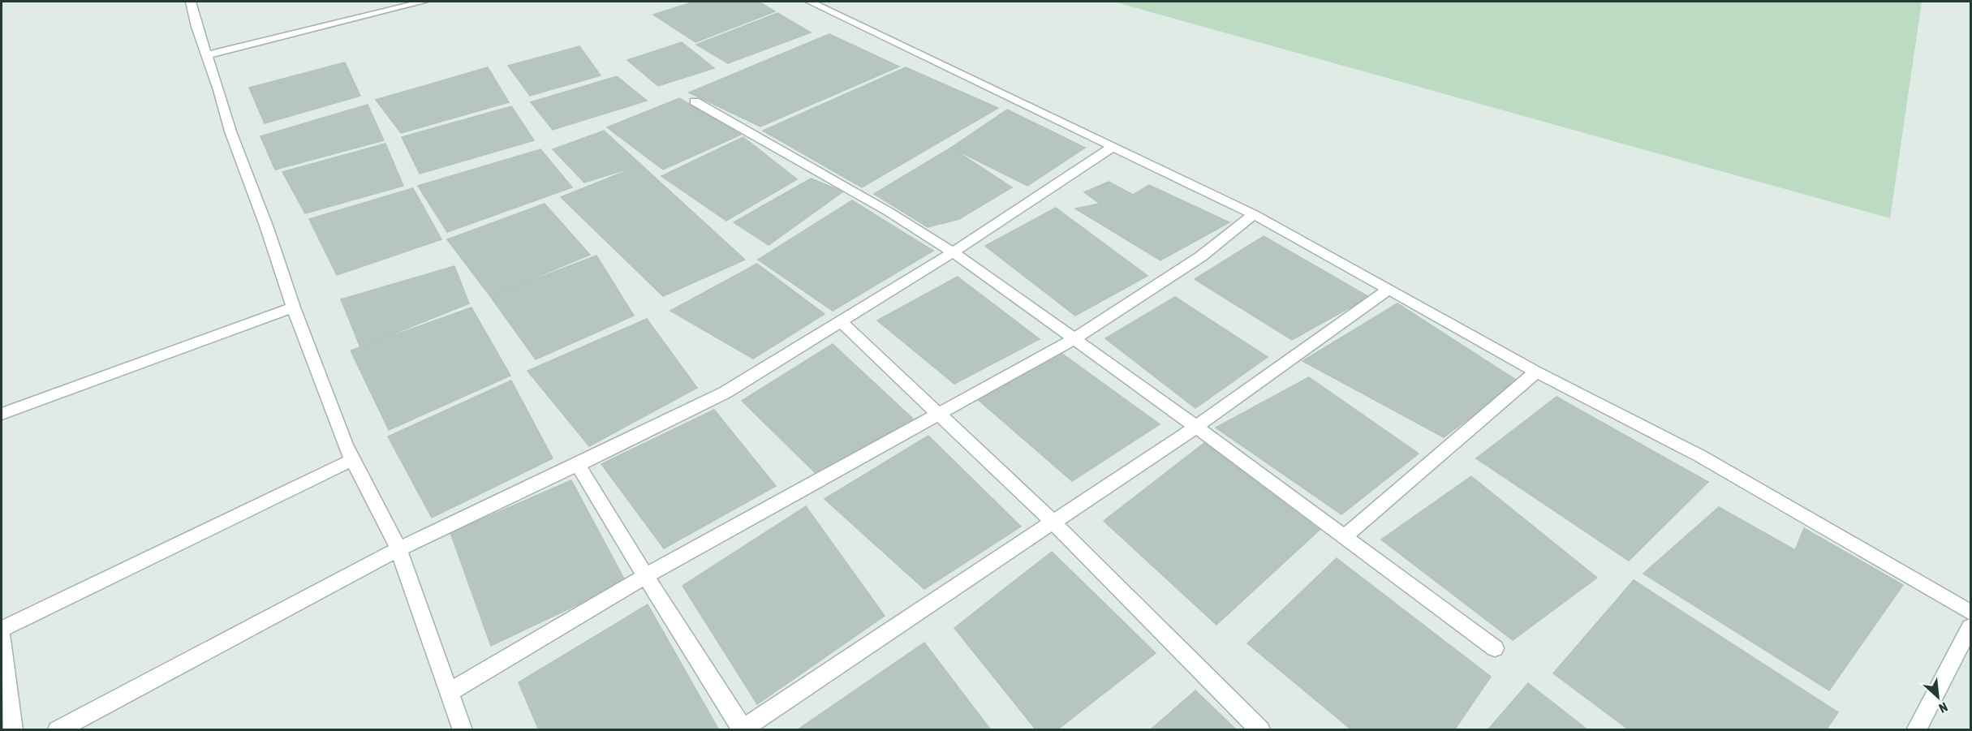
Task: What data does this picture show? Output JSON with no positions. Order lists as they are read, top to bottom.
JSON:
{
  "north": "bottom right"
}
